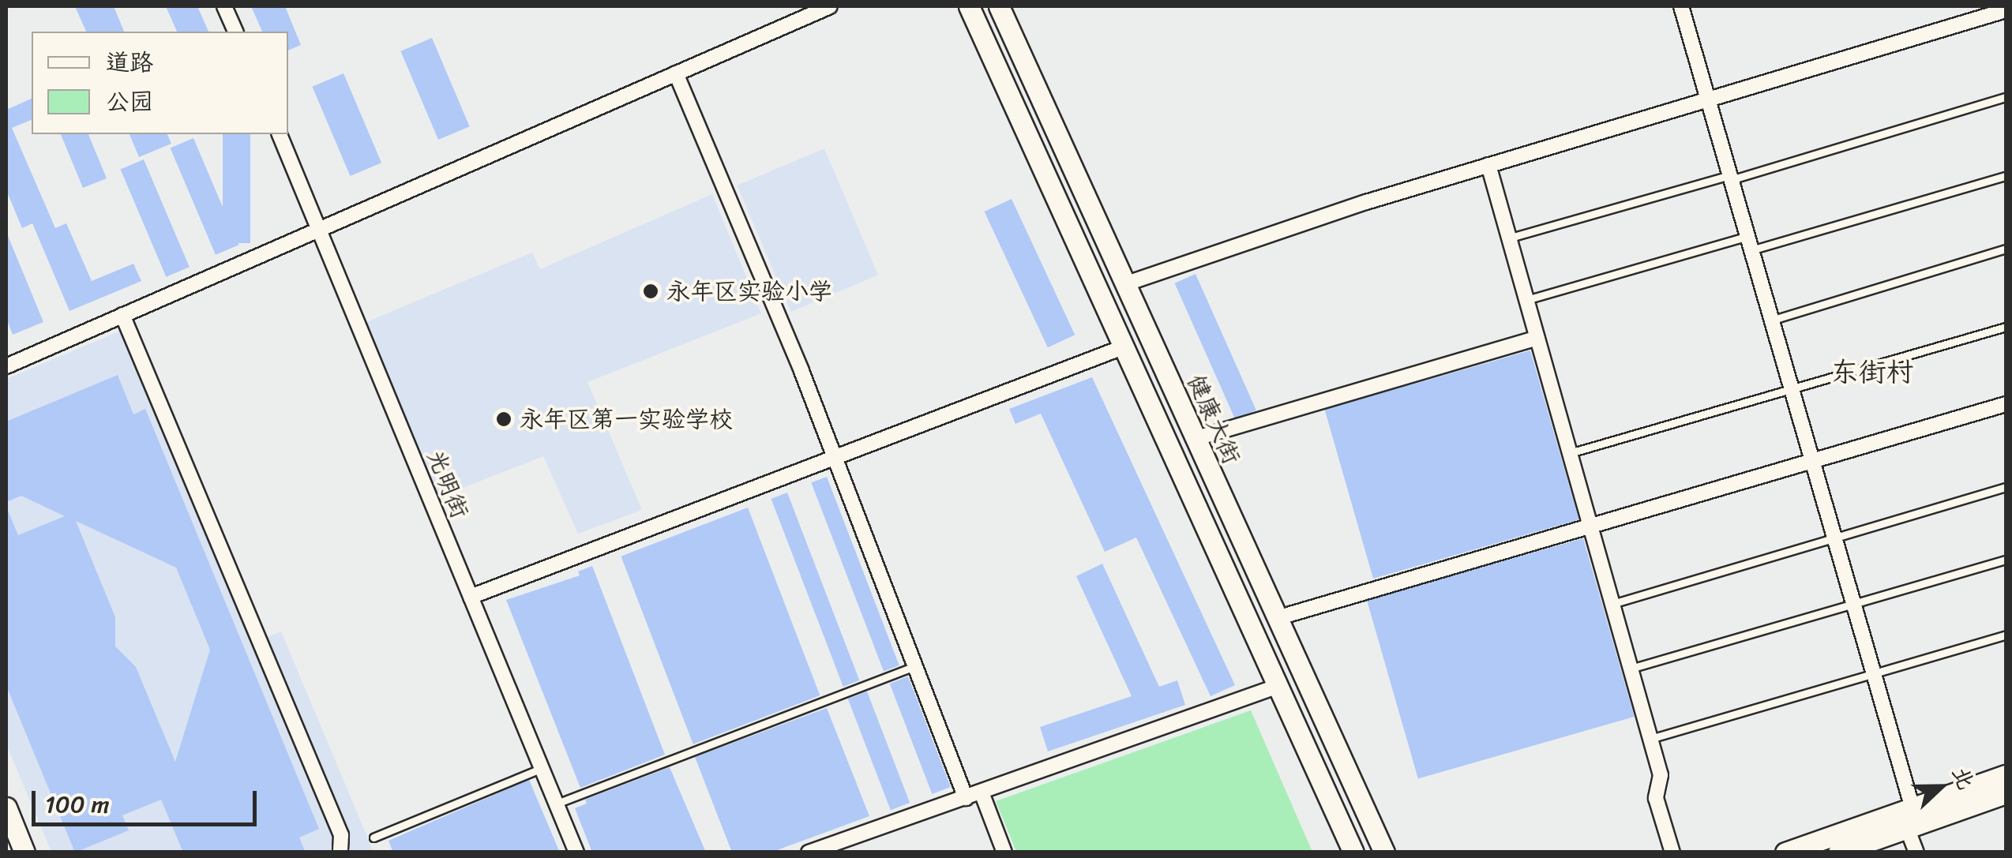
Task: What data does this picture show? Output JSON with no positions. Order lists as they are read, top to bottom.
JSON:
{
  "streets": {
    "main road": ["健康大街"],
    "street": ["光明街"]
  },
  "districts": ["东街村"],
  "places": ["永年区实验小学", "永年区第一实验学校"],
  "legend": ["道路", "公园"],
  "scale_bar": "100 m",
  "north": "right"
}
